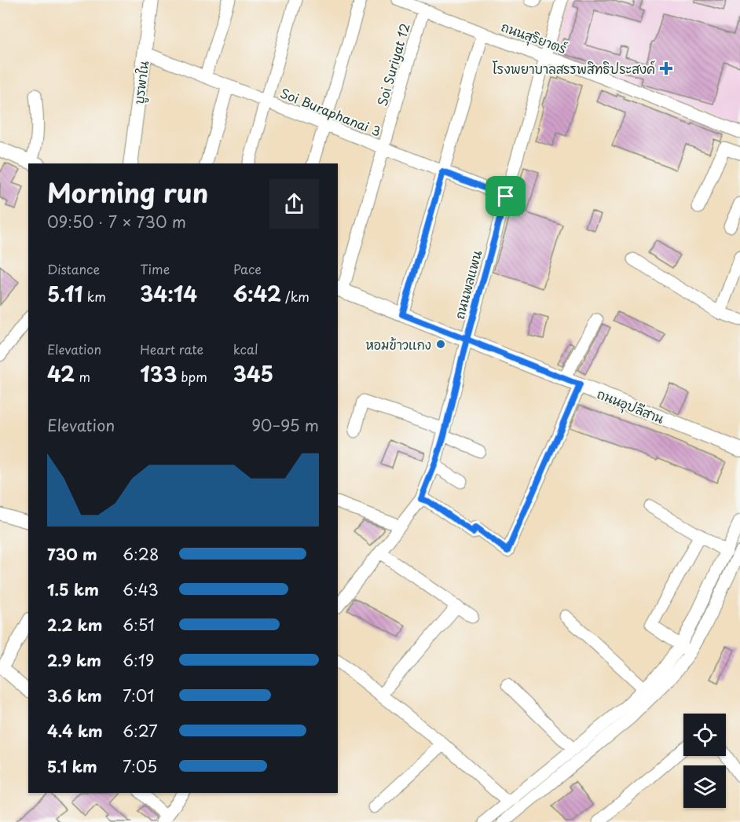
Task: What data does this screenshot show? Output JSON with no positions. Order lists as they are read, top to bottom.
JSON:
{
  "streets": {
    "main road": ["บูรพาใน", "ถนนอุปลีสาน"],
    "street": [
      "ถนนสุริยาตร์",
      "Soi Suriyat 12",
      "Soi Buraphanai 3",
      "ถนนพลแพน"
    ]
  },
  "crossings": [
    ["ถนนสุริยาตร์", "Soi Suriyat 12"],
    ["ถนนสุริยาตร์", "ถนนพลแพน"],
    ["Soi Suriyat 12", "Soi Buraphanai 3"],
    ["Soi Suriyat 12", "ถนนอุปลีสาน"],
    ["บูรพาใน", "Soi Buraphanai 3"],
    ["Soi Buraphanai 3", "ถนนพลแพน"],
    ["ถนนพลแพน", "ถนนอุปลีสาน"]
  ],
  "places": {
    "health": ["โรงพยาบาลสรรพสิทธิประสงค์"],
    "other": ["หอมข้าวแกง"]
  },
  "page": {
    "heading": ["Morning run", "09:50 · 7 × 730 m"],
    "stats": [
      ["Distance", "5.11 km"],
      ["Time", "34:14"],
      ["Pace", "6:42 /km"],
      ["Elevation", "42 m"],
      ["Heart rate", "133 bpm"],
      ["kcal", "345"]
    ],
    "chart": ["Elevation", "90–95 m"],
    "list": [
      {
        "name": "730 m",
        "note": "6:28"
      },
      {
        "name": "1.5 km",
        "note": "6:43"
      },
      {
        "name": "2.2 km",
        "note": "6:51"
      },
      {
        "name": "2.9 km",
        "note": "6:19"
      },
      {
        "name": "3.6 km",
        "note": "7:01"
      },
      {
        "name": "4.4 km",
        "note": "6:27"
      },
      {
        "name": "5.1 km",
        "note": "7:05"
      }
    ]
  }
}
